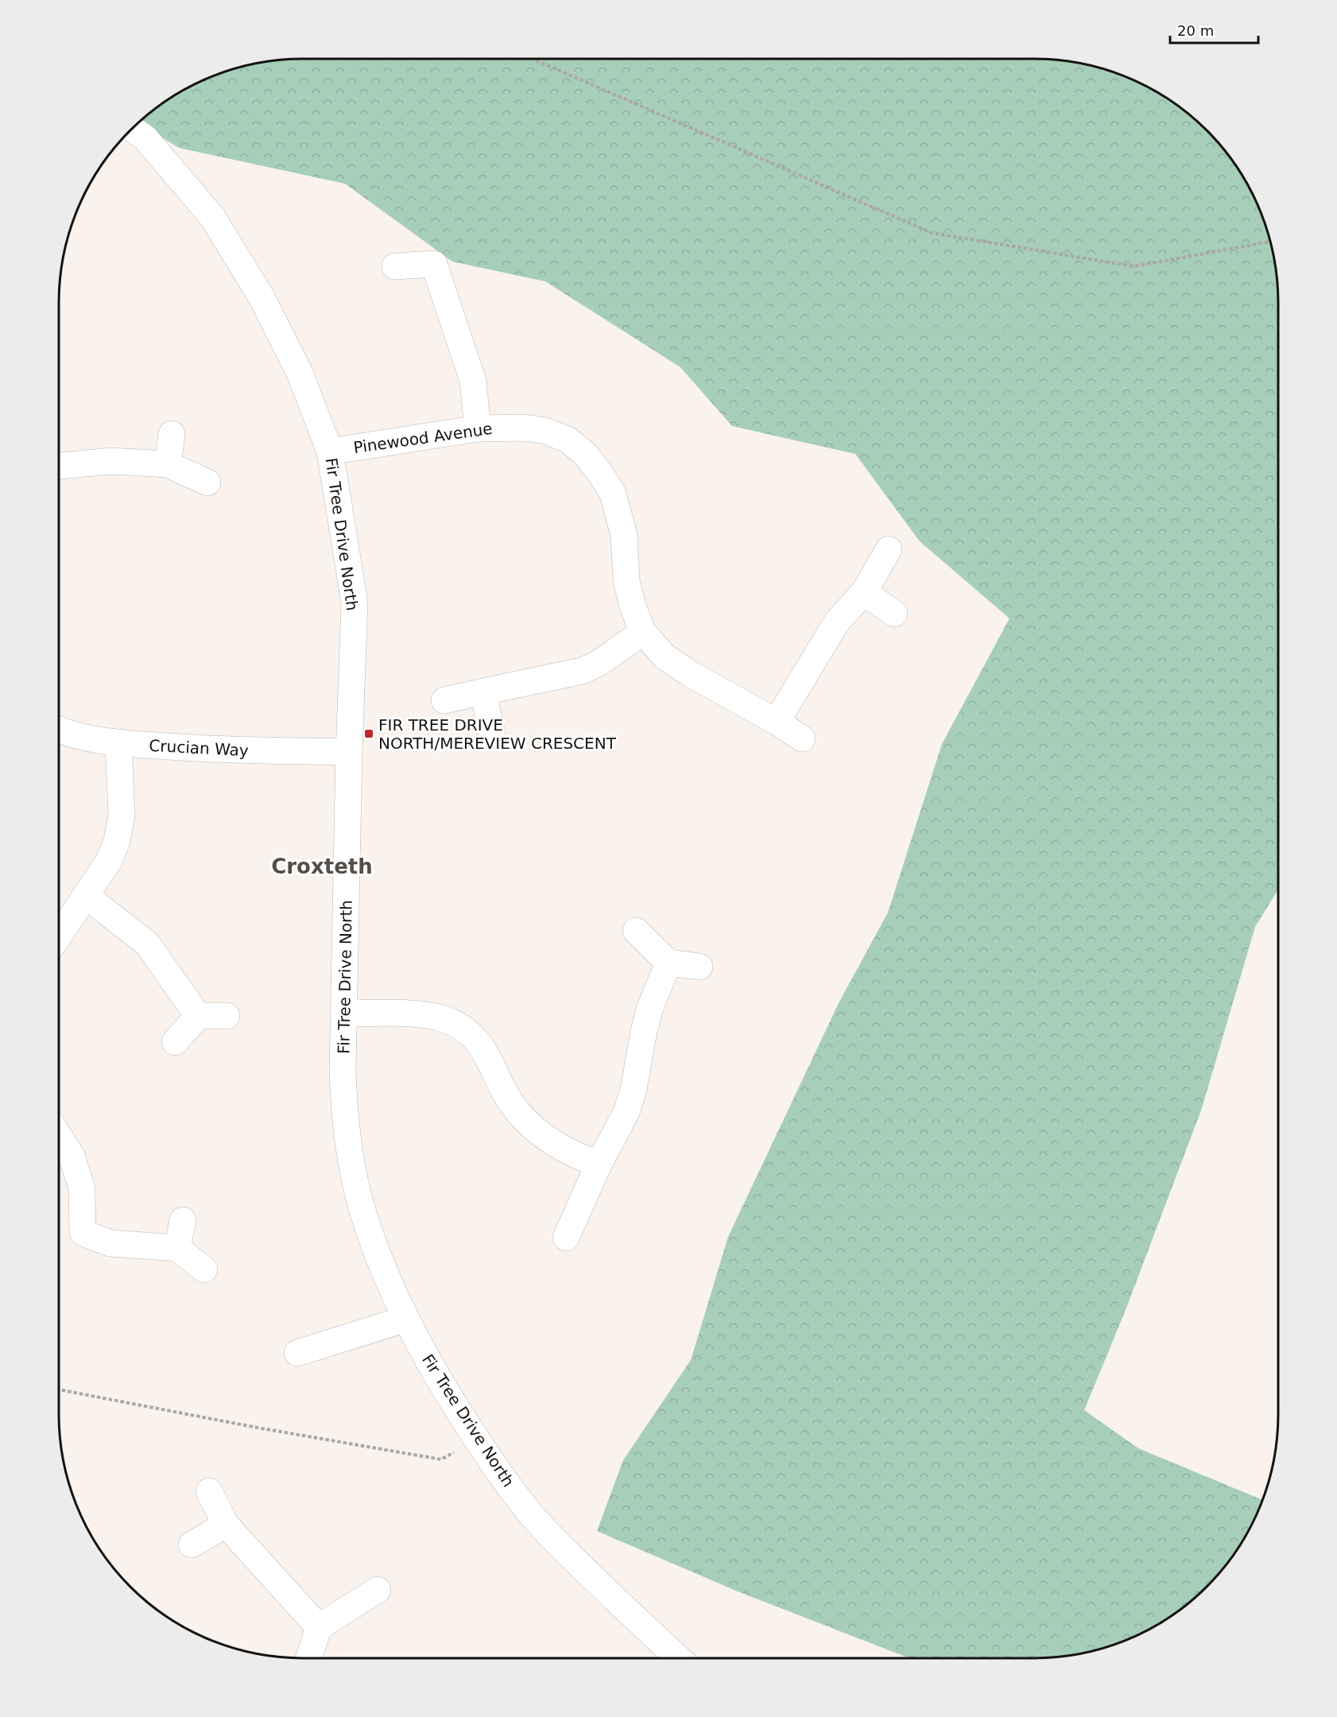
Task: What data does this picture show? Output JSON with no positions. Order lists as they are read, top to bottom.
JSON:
{
  "streets": {
    "street": ["Pinewood Avenue", "Fir Tree Drive North", "Crucian Way"]
  },
  "crossings": [
    ["Pinewood Avenue", "Fir Tree Drive North"],
    ["Fir Tree Drive North", "Crucian Way"]
  ],
  "districts": ["Croxteth"],
  "places": {
    "transit": ["FIR TREE DRIVE NORTH/MEREVIEW CRESCENT"]
  },
  "scale_bar": "20 m"
}
